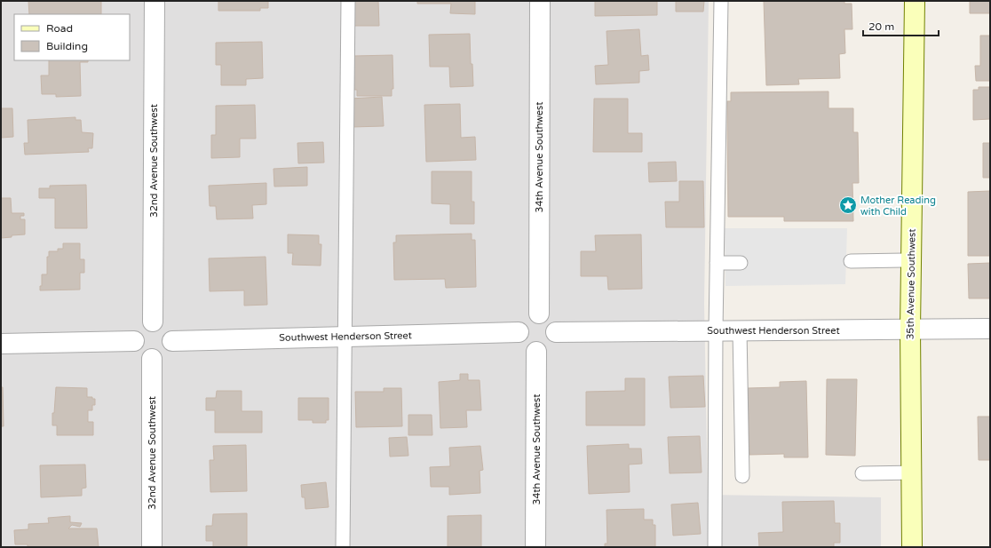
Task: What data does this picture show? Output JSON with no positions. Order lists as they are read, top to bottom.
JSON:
{
  "streets": {
    "main road": ["35th Avenue Southwest"],
    "street": ["34th Avenue Southwest", "32nd Avenue Southwest", "Southwest Henderson Street"]
  },
  "crossings": [
    ["34th Avenue Southwest", "Southwest Henderson Street"],
    ["32nd Avenue Southwest", "Southwest Henderson Street"],
    ["35th Avenue Southwest", "Southwest Henderson Street"]
  ],
  "places": {
    "place": ["Mother Reading with Child"]
  },
  "legend": ["Road", "Building"],
  "scale_bar": "20 m"
}
